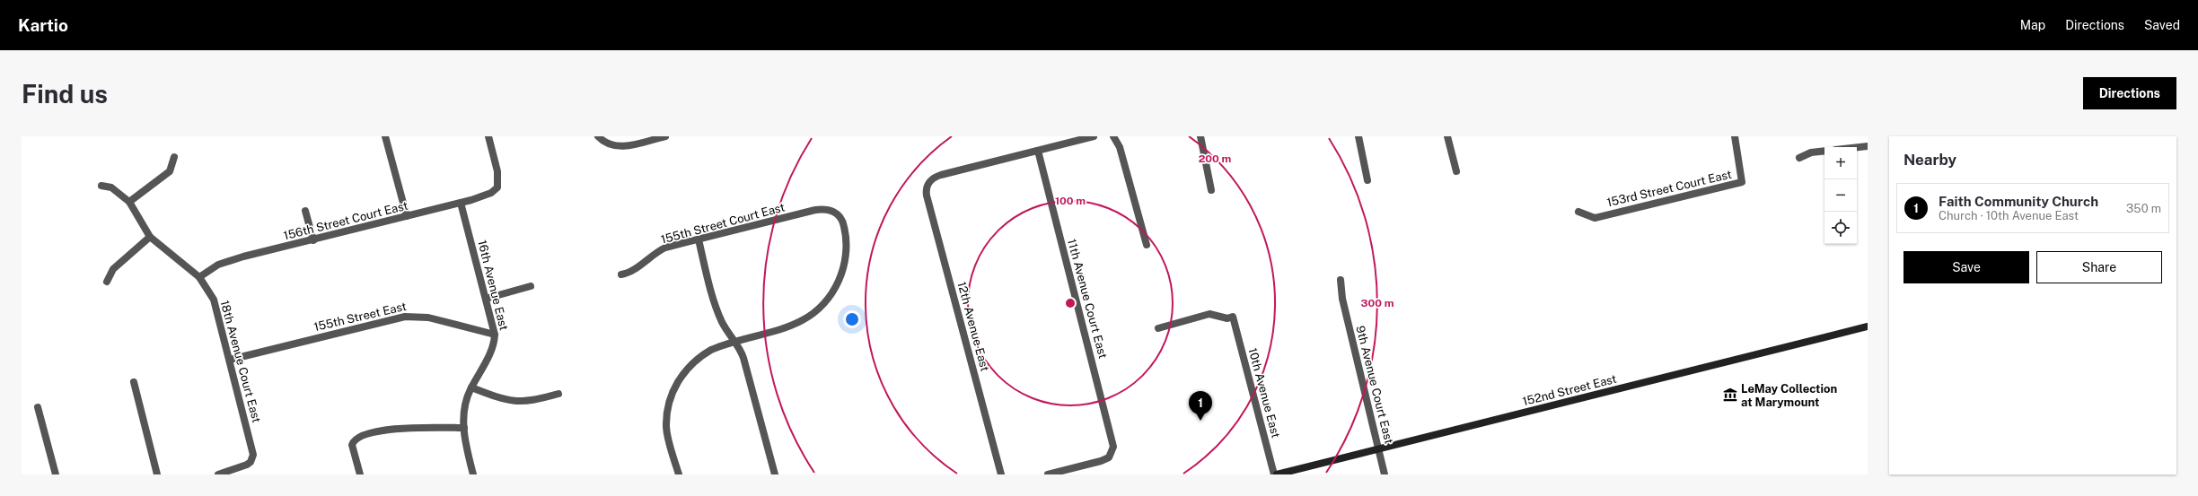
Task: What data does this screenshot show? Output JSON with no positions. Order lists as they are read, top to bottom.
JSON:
{
  "streets": {
    "main road": ["152nd Street East"],
    "street": [
      "153rd Street Court East",
      "156th Street Court East",
      "155th Street Court East",
      "16th Avenue East",
      "11th Avenue Court East",
      "155th Street East",
      "12th Avenue East",
      "18th Avenue Court East",
      "9th Avenue Court East",
      "10th Avenue East"
    ]
  },
  "crossings": [
    ["156th Street Court East", "16th Avenue East"],
    ["156th Street Court East", "18th Avenue Court East"],
    ["16th Avenue East", "155th Street East"],
    ["11th Avenue Court East", "12th Avenue East"],
    ["155th Street East", "18th Avenue Court East"],
    ["9th Avenue Court East", "152nd Street East"],
    ["152nd Street East", "10th Avenue East"]
  ],
  "places": {
    "museum": ["LeMay Collection at Marymount"]
  },
  "page": {
    "header": "Kartio",
    "nav": ["Map", "Directions", "Saved"],
    "buttons": [
      "Directions",
      ["Save", "Share"]
    ],
    "title": "Find us",
    "heading": "Nearby",
    "map_buttons": ["+", "−"],
    "list": [
      {
        "mark": "1",
        "name": "Faith Community Church",
        "note": "Church · 10th Avenue East",
        "value": "350 m"
      }
    ],
    "pins": "1"
  },
  "rings": ["200 m", "100 m", "300 m"]
}
